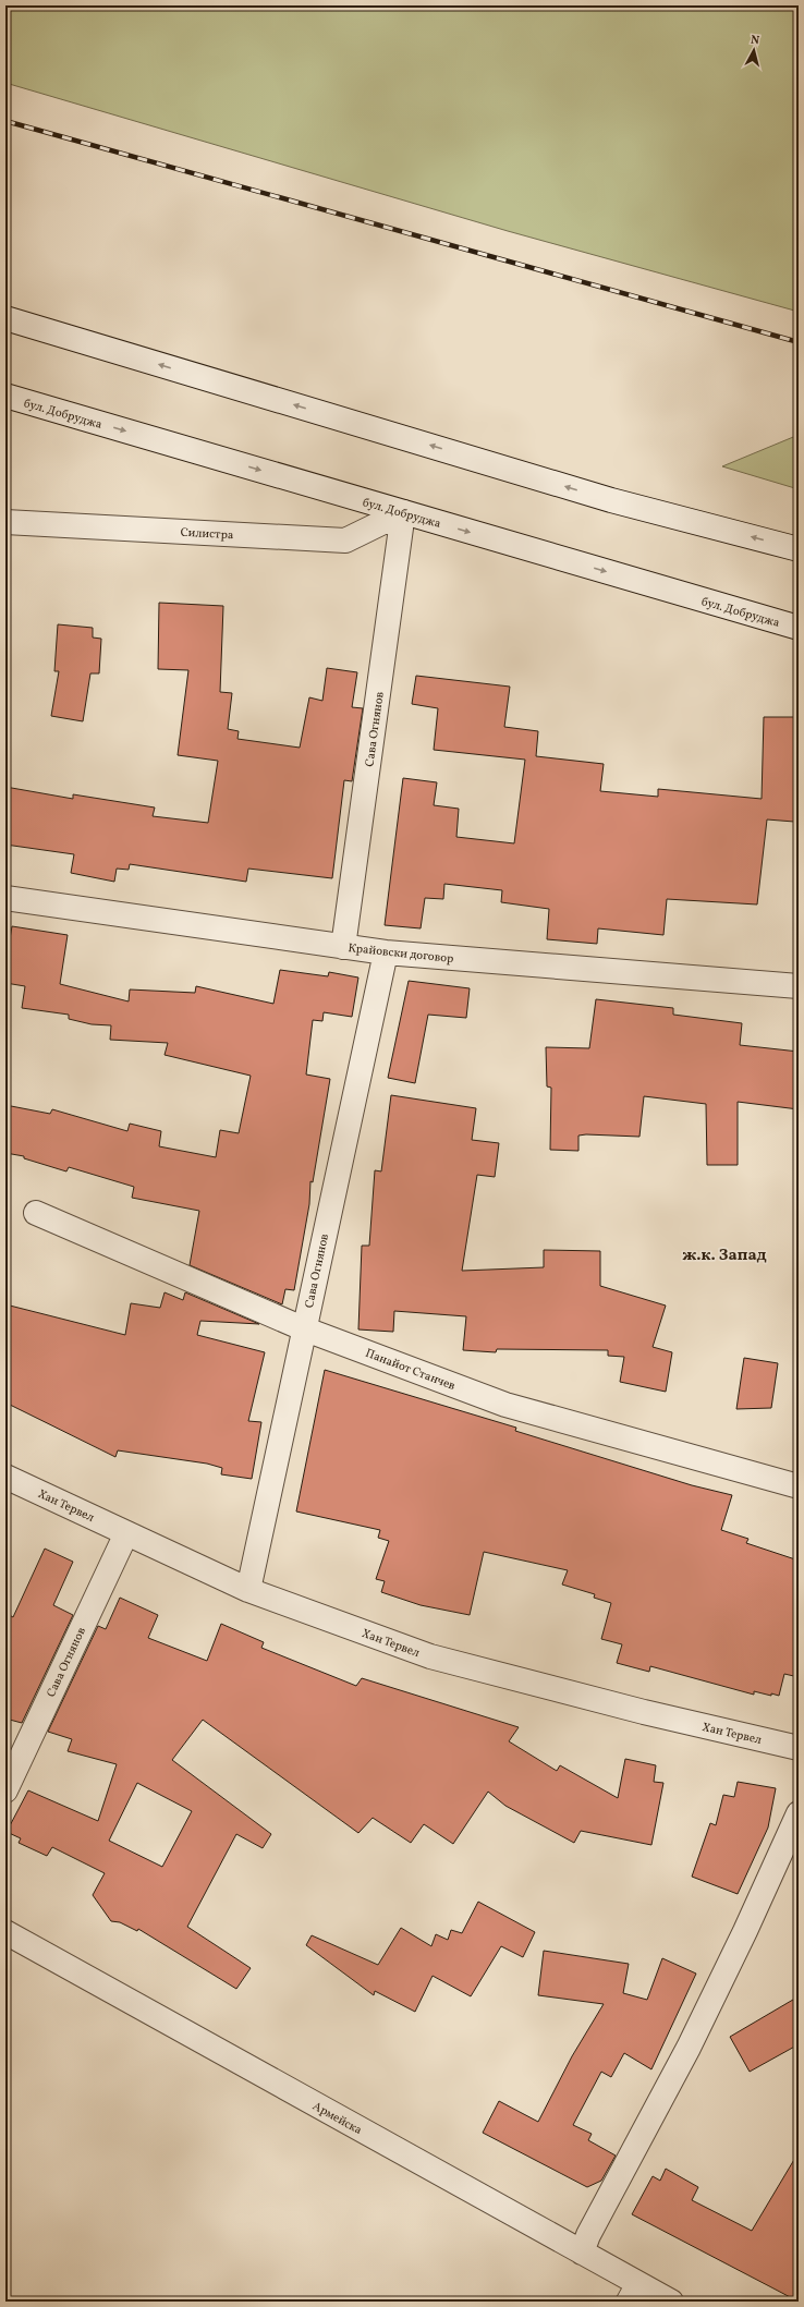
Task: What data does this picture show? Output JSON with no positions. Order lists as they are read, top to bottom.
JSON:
{
  "streets": {
    "street": [
      "бул. Добруджа",
      "Силистра",
      "Сава Огнянов",
      "Крайовски договор",
      "Панайот Станчев",
      "Хан Тервел",
      "Армейска"
    ]
  },
  "crossings": [
    ["бул. Добруджа", "Силистра"],
    ["бул. Добруджа", "Сава Огнянов"],
    ["Силистра", "Сава Огнянов"],
    ["Сава Огнянов", "Крайовски договор"],
    ["Сава Огнянов", "Панайот Станчев"],
    ["Сава Огнянов", "Хан Тервел"]
  ],
  "districts": ["ж.к. Запад"],
  "north": "top"
}
